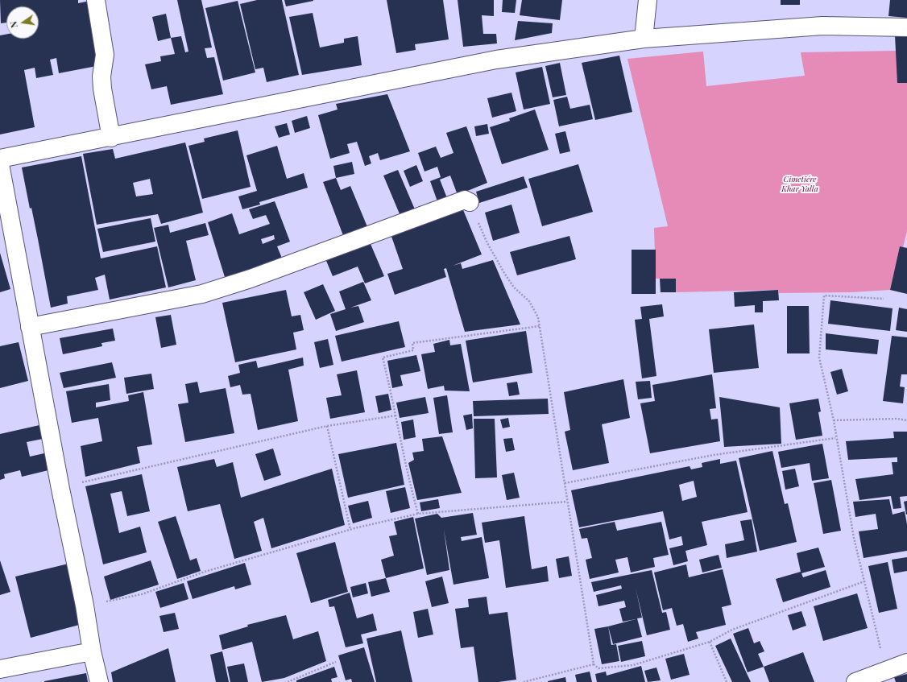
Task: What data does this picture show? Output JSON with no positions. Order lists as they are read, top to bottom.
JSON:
{
  "parks": ["Cimetiére Khar Yalla"],
  "north": "left"
}
